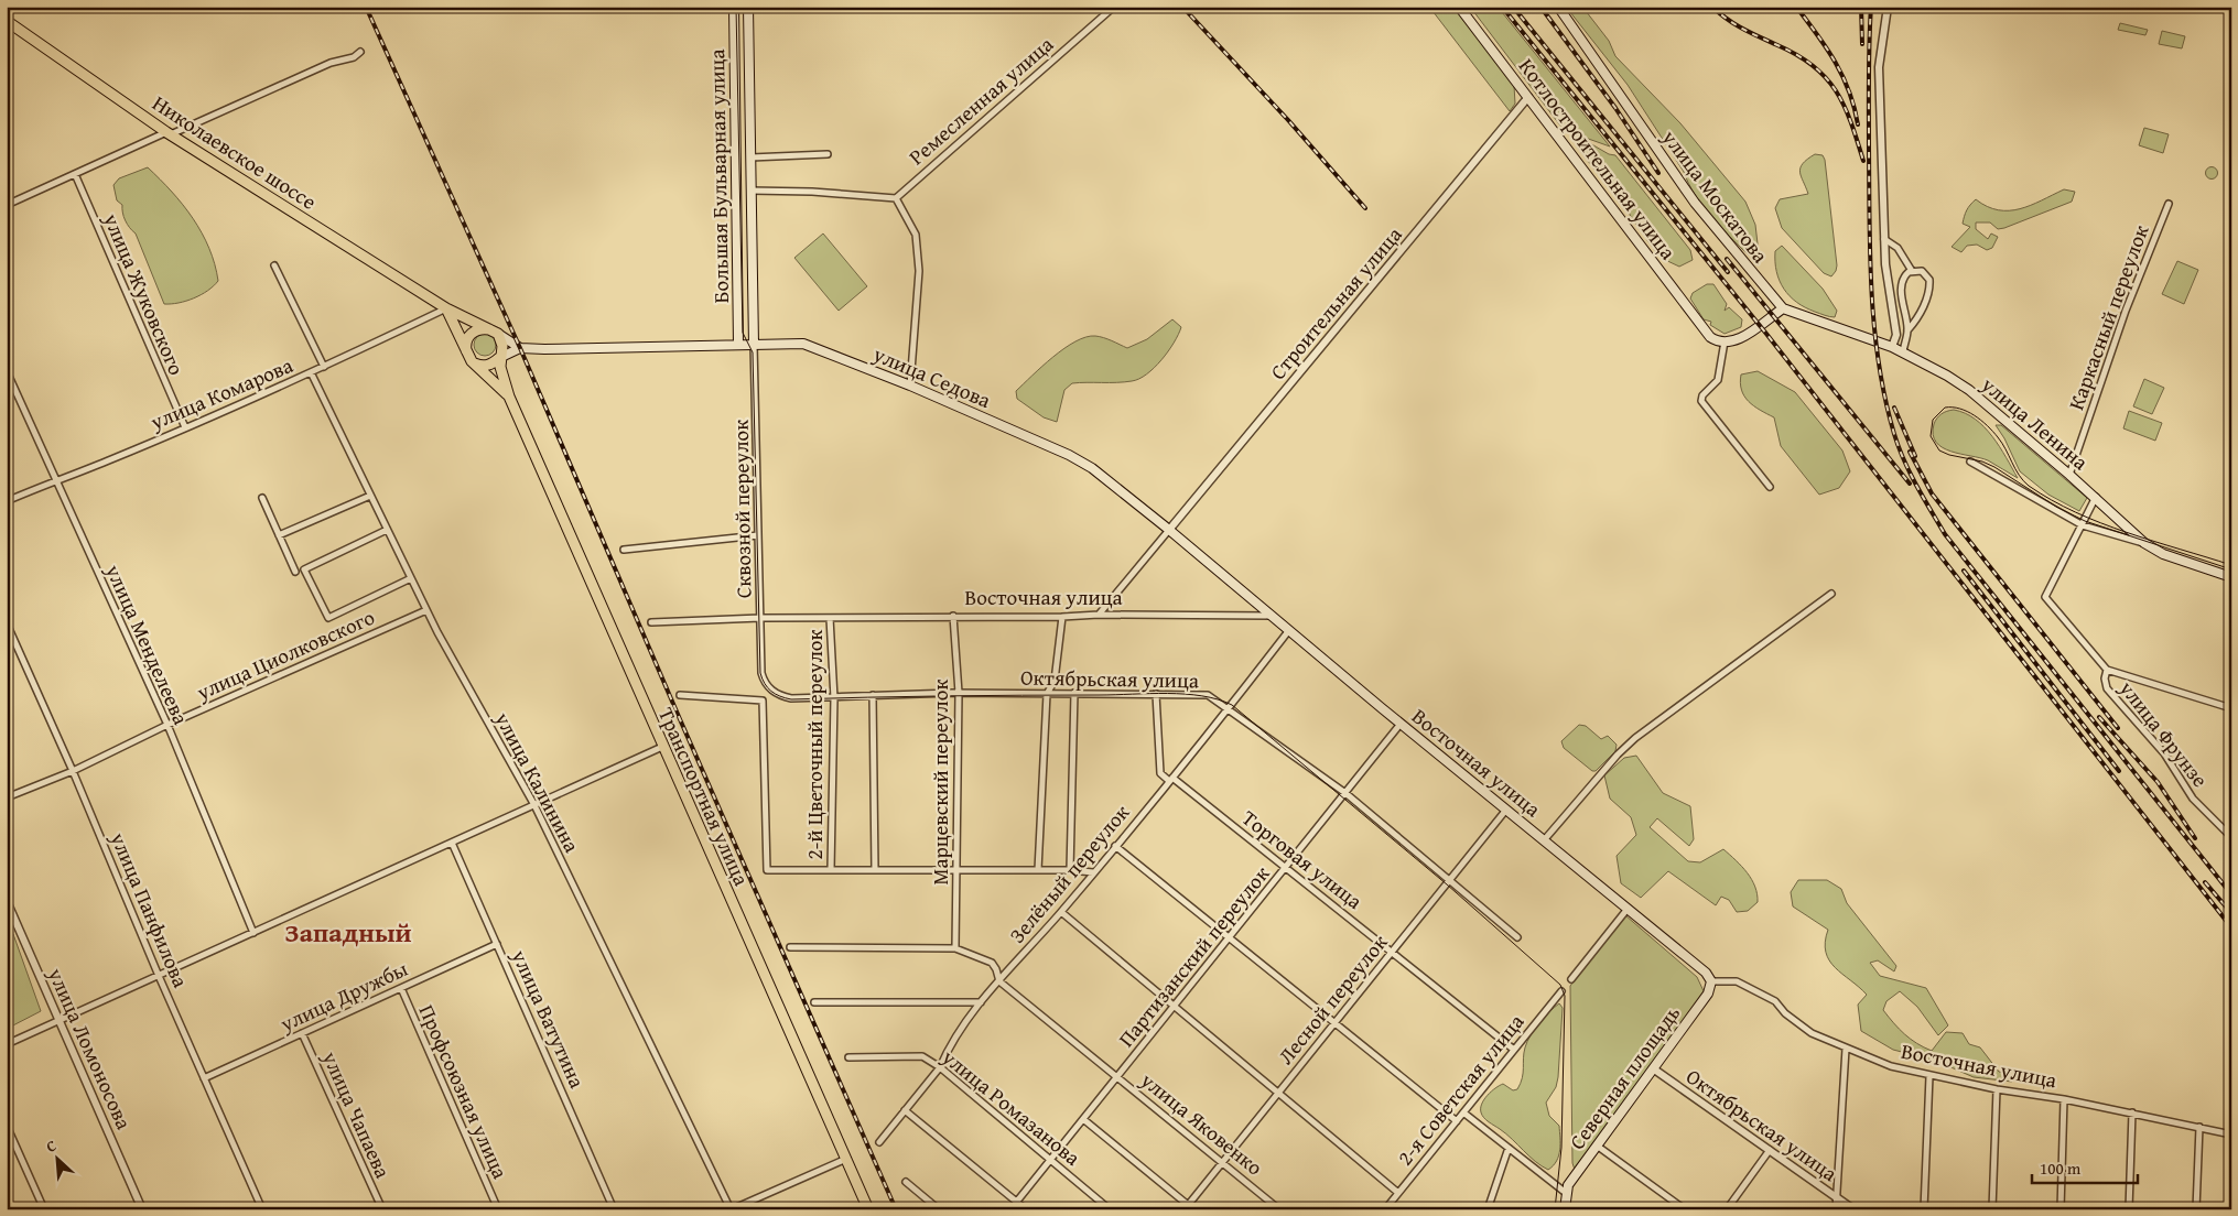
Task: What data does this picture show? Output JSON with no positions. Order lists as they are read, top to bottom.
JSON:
{
  "streets": {
    "main road": [
      "Николаевское шоссе",
      "Котлостроительная улица",
      "Большая Бульварная улица",
      "улица Москатова",
      "улица Седова",
      "улица Ленина",
      "Восточная улица",
      "Транспортная улица",
      "Северная площадь"
    ],
    "street": [
      "Ремесленная улица",
      "улица Жуковского",
      "Строительная улица",
      "Каркасный переулок",
      "улица Комарова",
      "Сквозной переулок",
      "улица Менделеева",
      "улица Циолковского",
      "Октябрьская улица",
      "улица Фрунзе",
      "2-й Цветочный переулок",
      "улица Калинина",
      "Марцевский переулок",
      "Торговая улица",
      "Зелёный переулок",
      "улица Панфилова",
      "Партизанский переулок",
      "улица Дружбы",
      "Лесной переулок",
      "улица Ватутина",
      "улица Ломоносова",
      "2-я Советская улица",
      "Профсоюзная улица",
      "улица Ромазанова",
      "улица Чапаева",
      "улица Яковенко"
    ]
  },
  "crossings": [
    ["Николаевское шоссе", "улица Седова"],
    ["Николаевское шоссе", "улица Комарова"],
    ["Котлостроительная улица", "Строительная улица"],
    ["Большая Бульварная улица", "улица Седова"],
    ["Большая Бульварная улица", "Сквозной переулок"],
    ["улица Жуковского", "улица Комарова"],
    ["Строительная улица", "улица Седова"],
    ["Каркасный переулок", "улица Ленина"],
    ["улица Седова", "Сквозной переулок"],
    ["улица Седова", "Восточная улица"],
    ["улица Комарова", "улица Менделеева"],
    ["улица Комарова", "улица Калинина"],
    ["Сквозной переулок", "Восточная улица"],
    ["Сквозной переулок", "Октябрьская улица"],
    ["Восточная улица", "2-й Цветочный переулок"],
    ["Восточная улица", "Марцевский переулок"],
    ["Восточная улица", "Зелёный переулок"],
    ["Восточная улица", "Партизанский переулок"],
    ["Восточная улица", "Лесной переулок"],
    ["Восточная улица", "Северная площадь"],
    ["улица Менделеева", "улица Циолковского"],
    ["улица Циолковского", "улица Калинина"],
    ["улица Циолковского", "улица Панфилова"],
    ["Октябрьская улица", "2-й Цветочный переулок"],
    ["Октябрьская улица", "Марцевский переулок"],
    ["Октябрьская улица", "Зелёный переулок"],
    ["Октябрьская улица", "Партизанский переулок"],
    ["Октябрьская улица", "Лесной переулок"],
    ["Октябрьская улица", "Северная площадь"],
    ["Марцевский переулок", "улица Яковенко"],
    ["Торговая улица", "Зелёный переулок"],
    ["Торговая улица", "Партизанский переулок"],
    ["Торговая улица", "Лесной переулок"],
    ["Торговая улица", "2-я Советская улица"],
    ["Зелёный переулок", "улица Ромазанова"],
    ["Зелёный переулок", "улица Яковенко"],
    ["улица Панфилова", "улица Дружбы"],
    ["Партизанский переулок", "улица Ромазанова"],
    ["Партизанский переулок", "улица Яковенко"],
    ["улица Дружбы", "улица Ватутина"],
    ["улица Дружбы", "Профсоюзная улица"],
    ["улица Дружбы", "улица Чапаева"],
    ["Лесной переулок", "улица Яковенко"]
  ],
  "districts": ["Западный"],
  "scale_bar": "100 m",
  "north": "top left"
}
